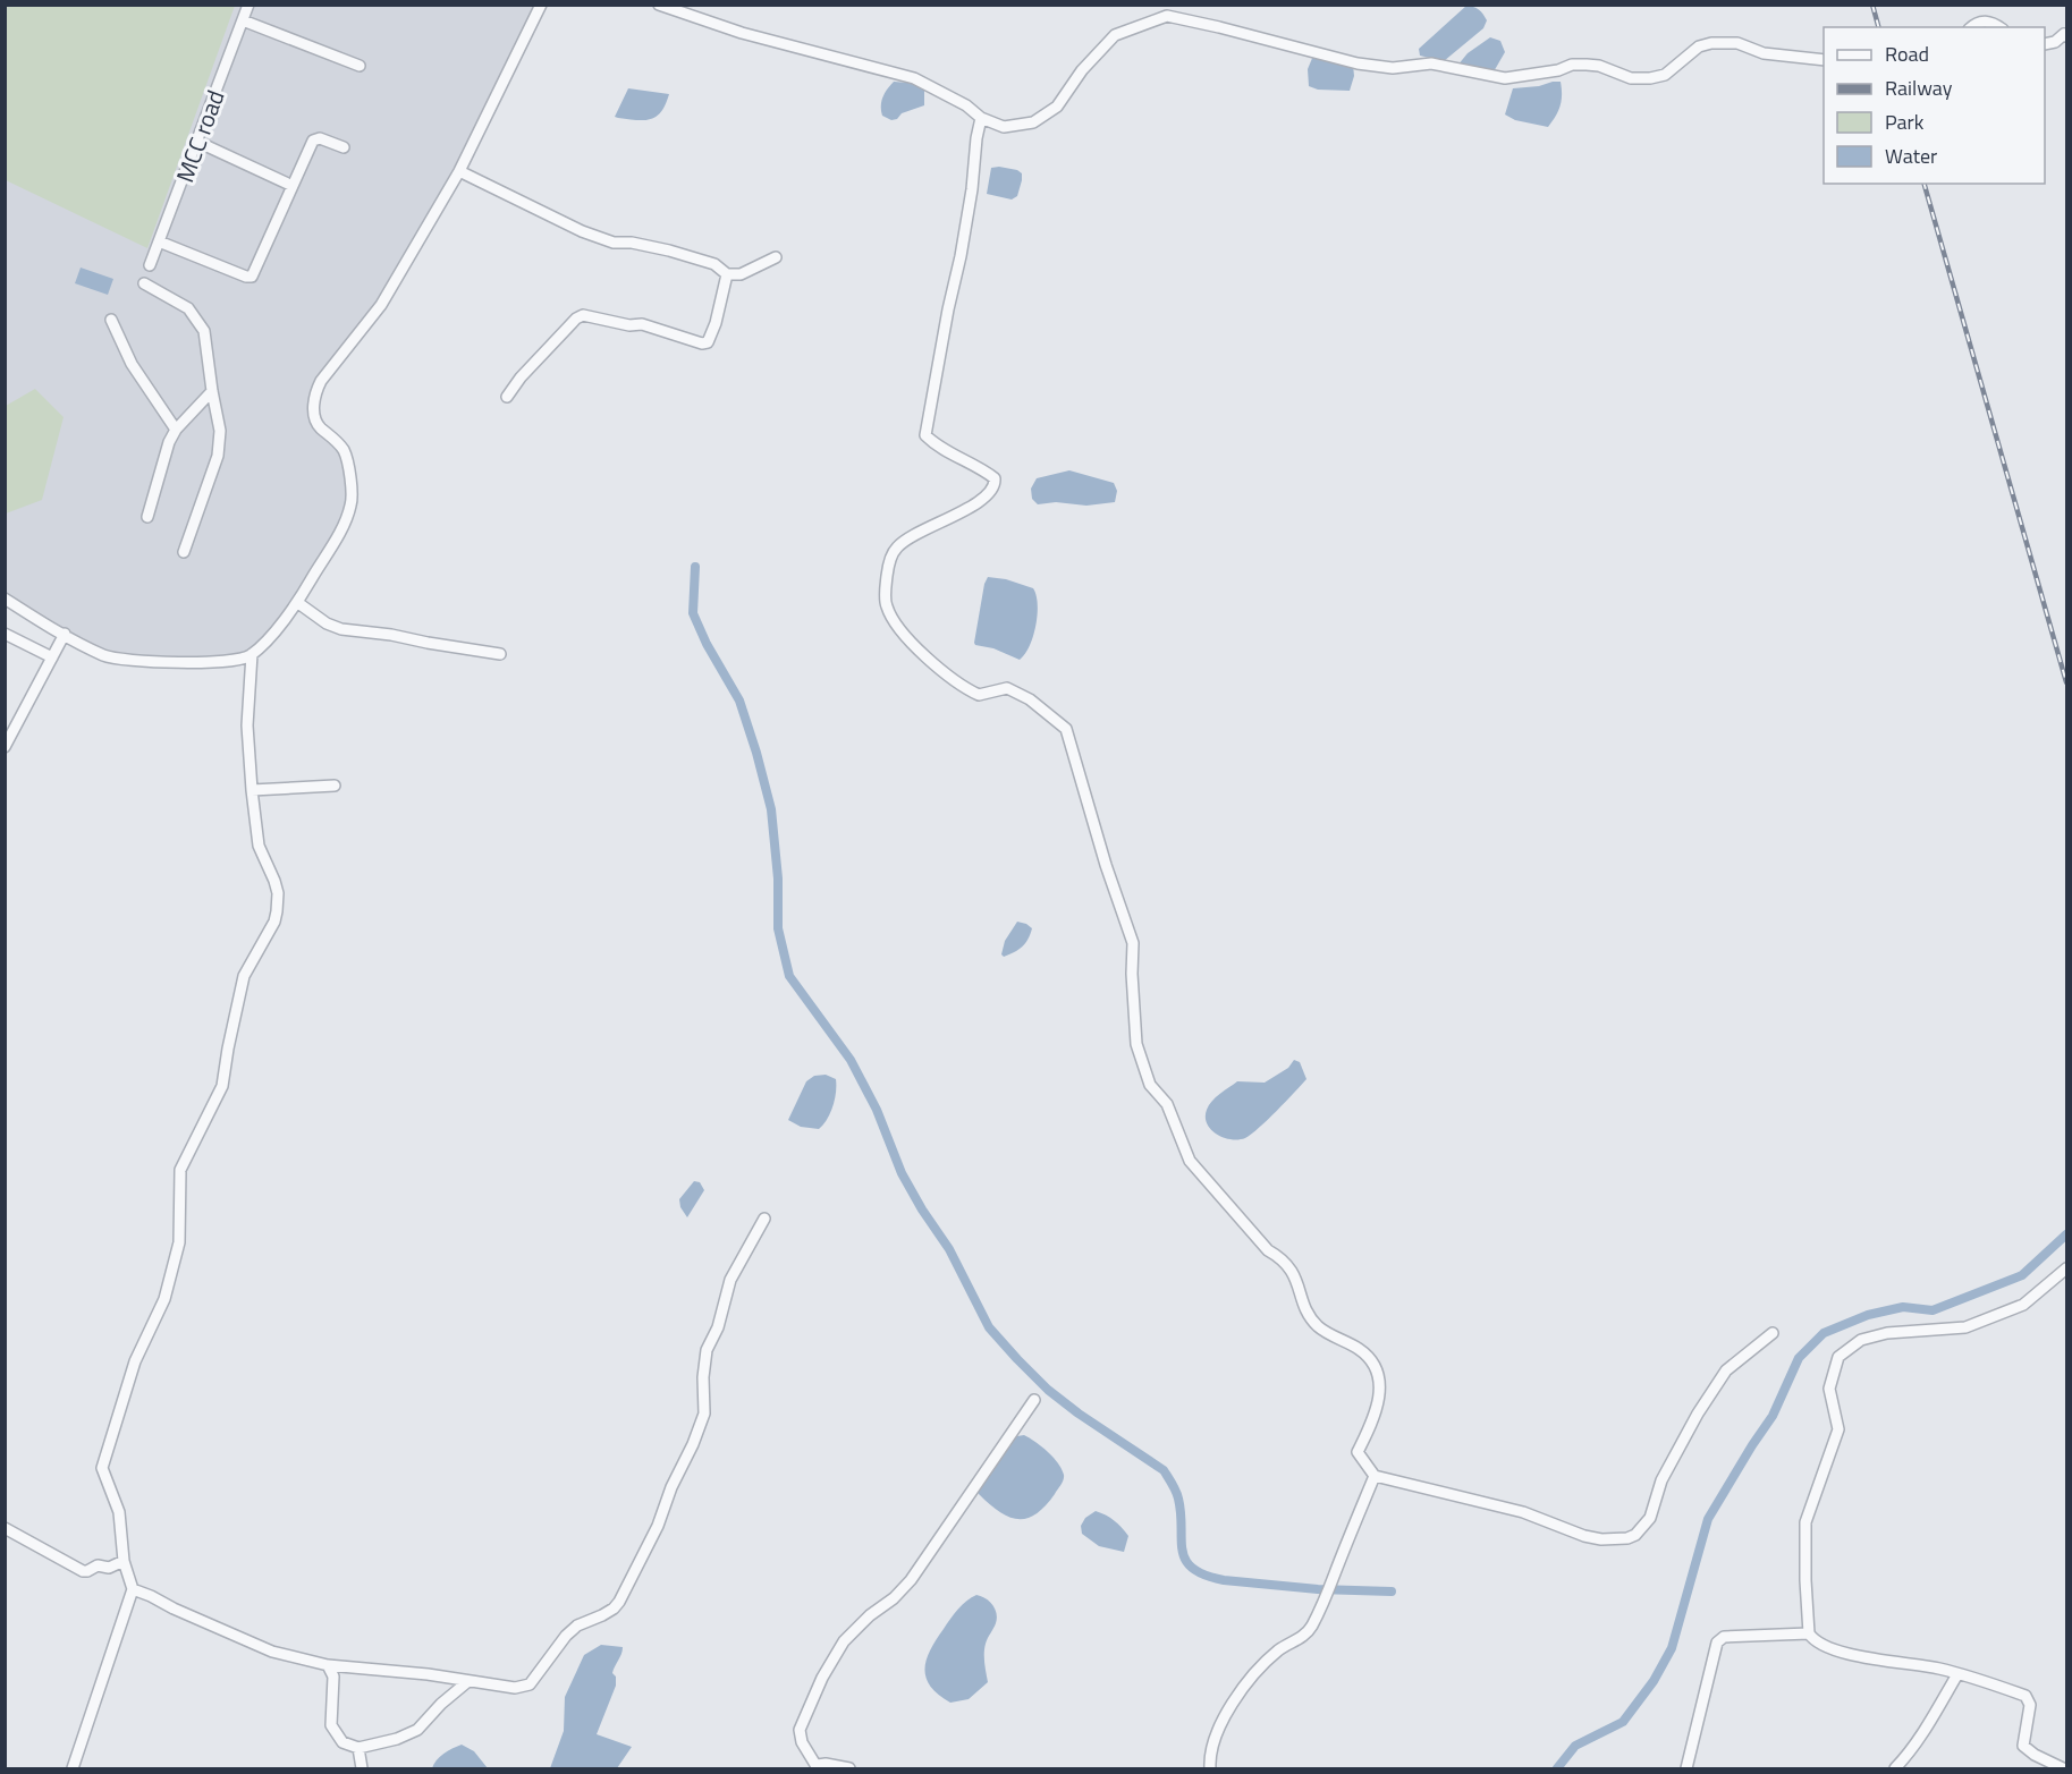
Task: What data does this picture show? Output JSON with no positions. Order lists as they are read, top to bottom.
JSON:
{
  "streets": {
    "street": ["MCC road"]
  },
  "legend": [
    "Road",
    "Railway",
    "Park",
    "Water"
  ]
}
